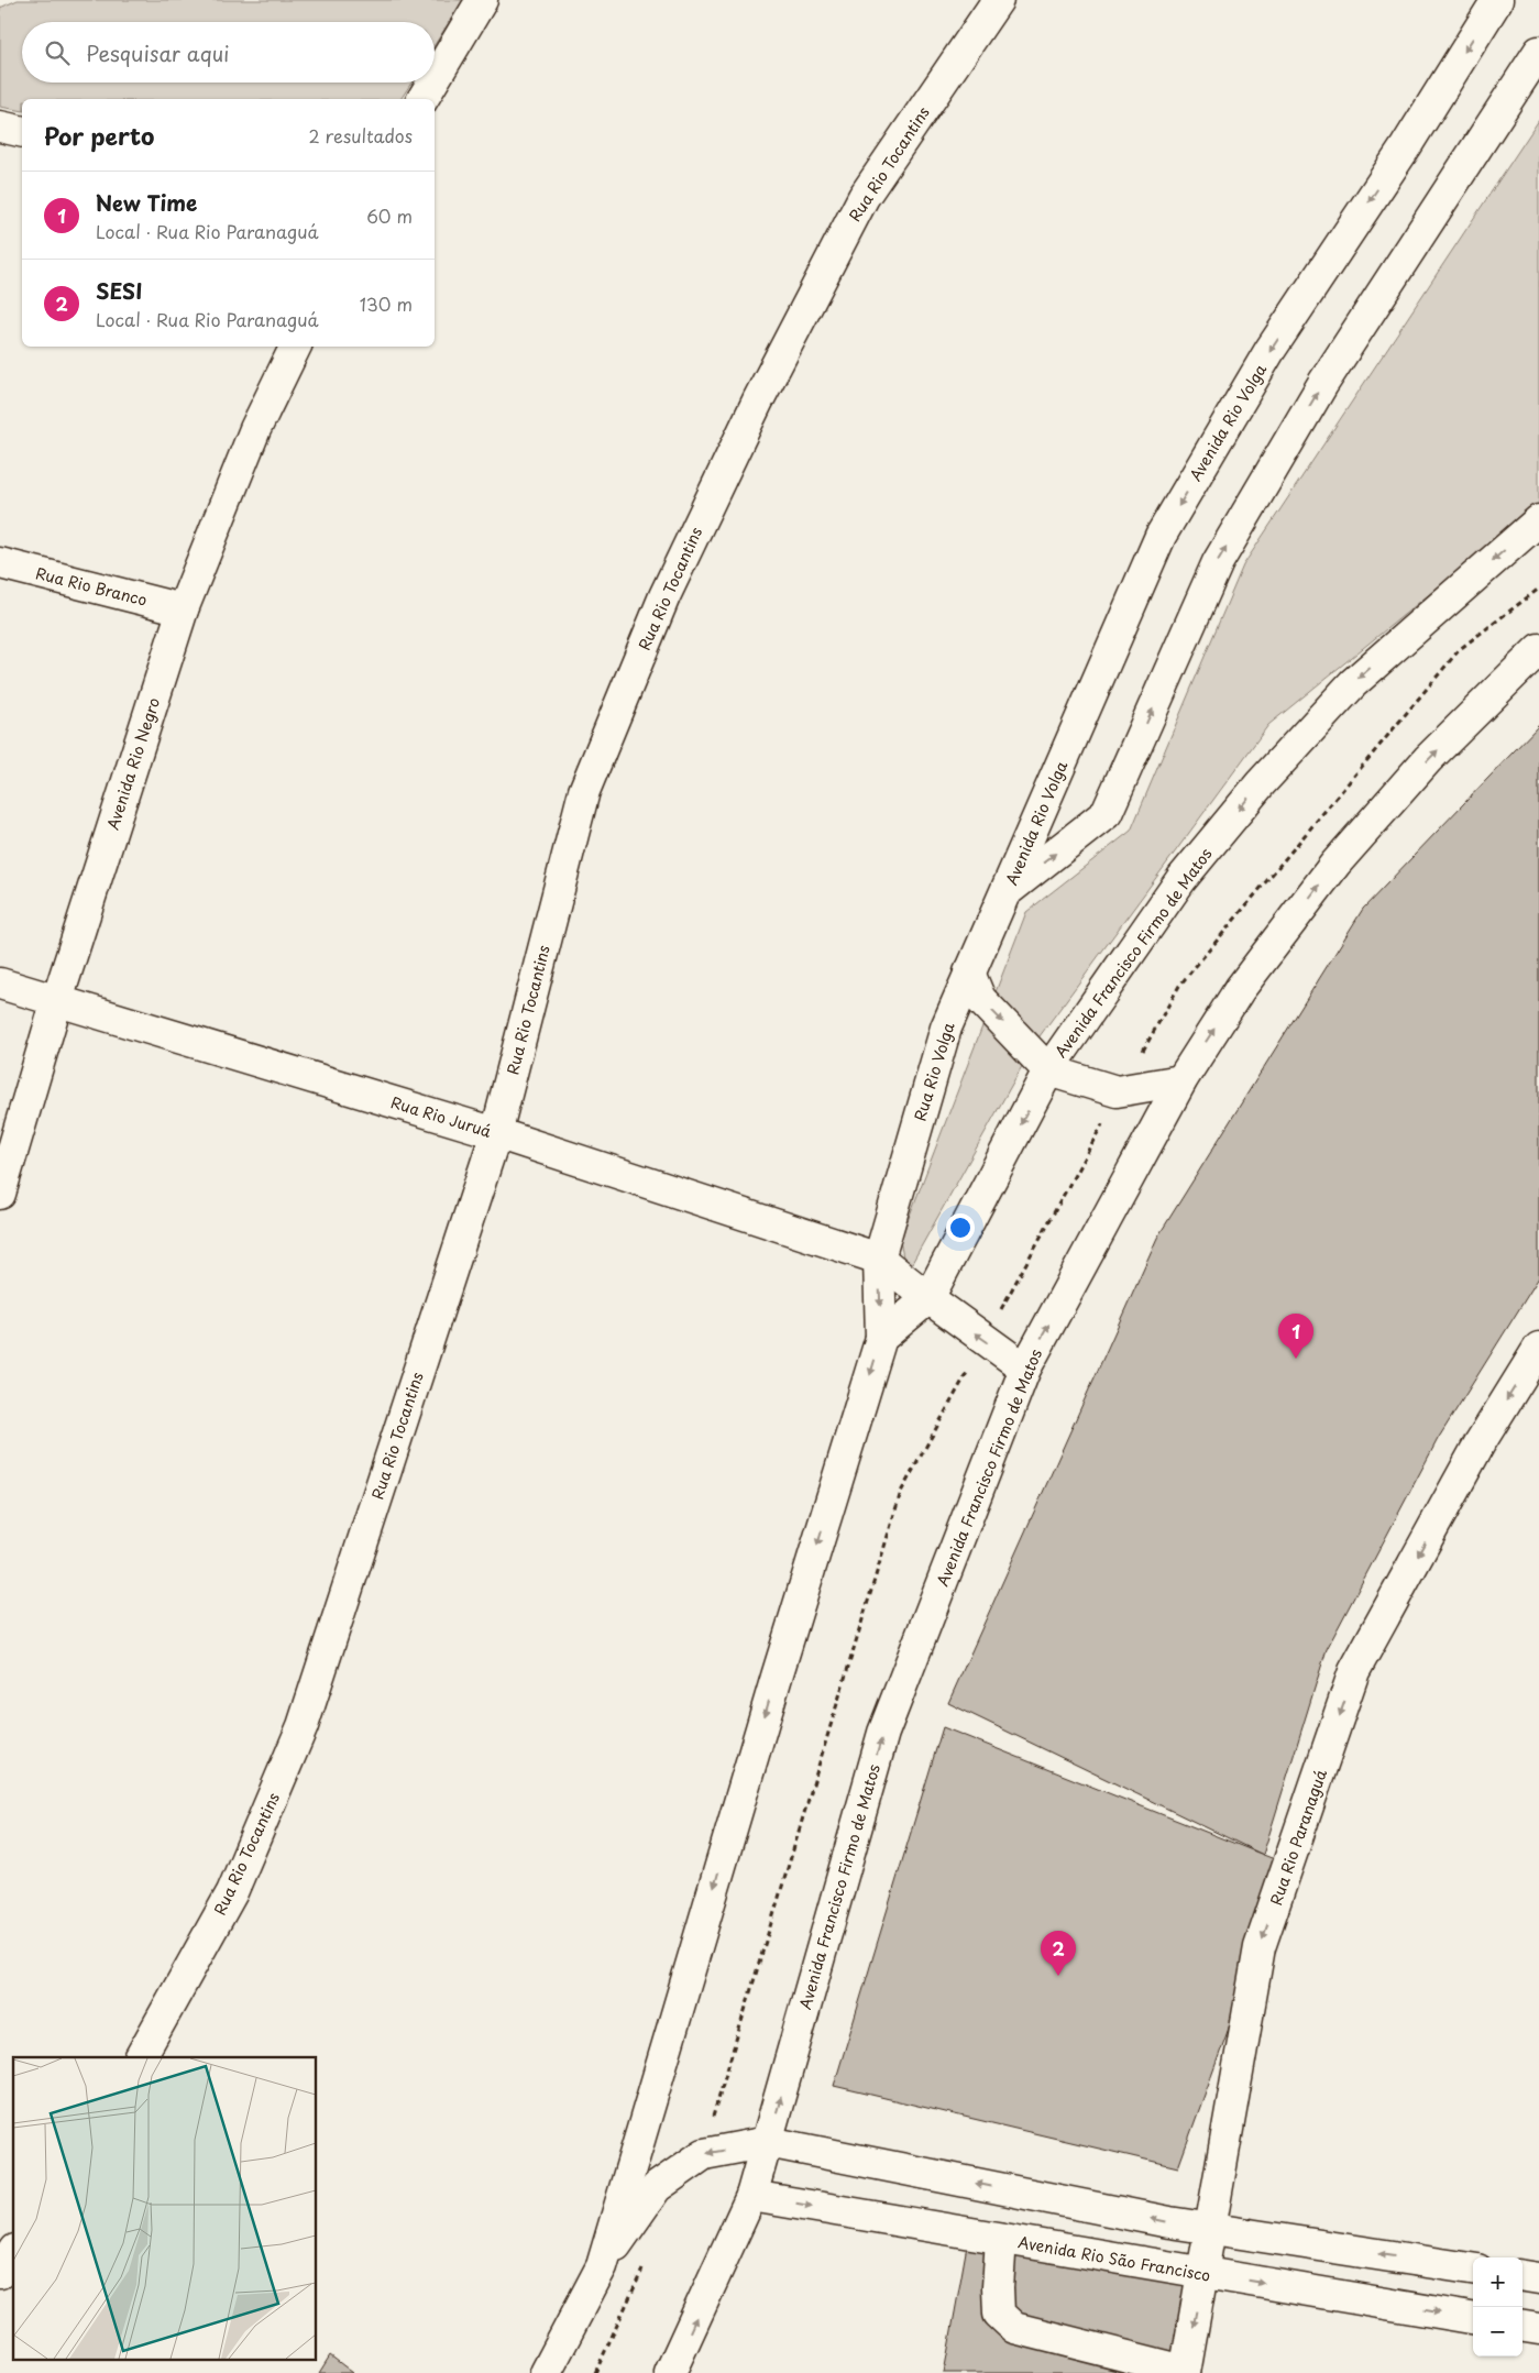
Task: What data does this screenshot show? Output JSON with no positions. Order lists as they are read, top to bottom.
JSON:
{
  "streets": {
    "street": [
      "Rua Rio Tocantins",
      "Avenida Rio Volga",
      "Rua Rio Branco",
      "Avenida Rio Negro",
      "Avenida Francisco Firmo de Matos",
      "Rua Rio Volga",
      "Rua Rio Juruá",
      "Rua Rio Paranaguá",
      "Avenida Rio São Francisco"
    ]
  },
  "crossings": [
    ["Rua Rio Tocantins", "Rua Rio Juruá"],
    ["Avenida Rio Volga", "Rua Rio Volga"],
    ["Rua Rio Branco", "Avenida Rio Negro"],
    ["Avenida Rio Negro", "Rua Rio Juruá"],
    ["Avenida Francisco Firmo de Matos", "Avenida Rio São Francisco"],
    ["Rua Rio Volga", "Rua Rio Juruá"],
    ["Rua Rio Paranaguá", "Avenida Rio São Francisco"]
  ],
  "one_way": ["Rua Rio Paranaguá"],
  "page": {
    "search": "Pesquisar aqui",
    "heading": ["Por perto", "2 resultados"],
    "list": [
      {
        "mark": "1",
        "name": "New Time",
        "note": "Local · Rua Rio Paranaguá",
        "value": "60 m"
      },
      {
        "mark": "2",
        "name": "SESI",
        "note": "Local · Rua Rio Paranaguá",
        "value": "130 m"
      }
    ],
    "pins": ["1", "2"],
    "map_buttons": ["+", "−"]
  }
}
